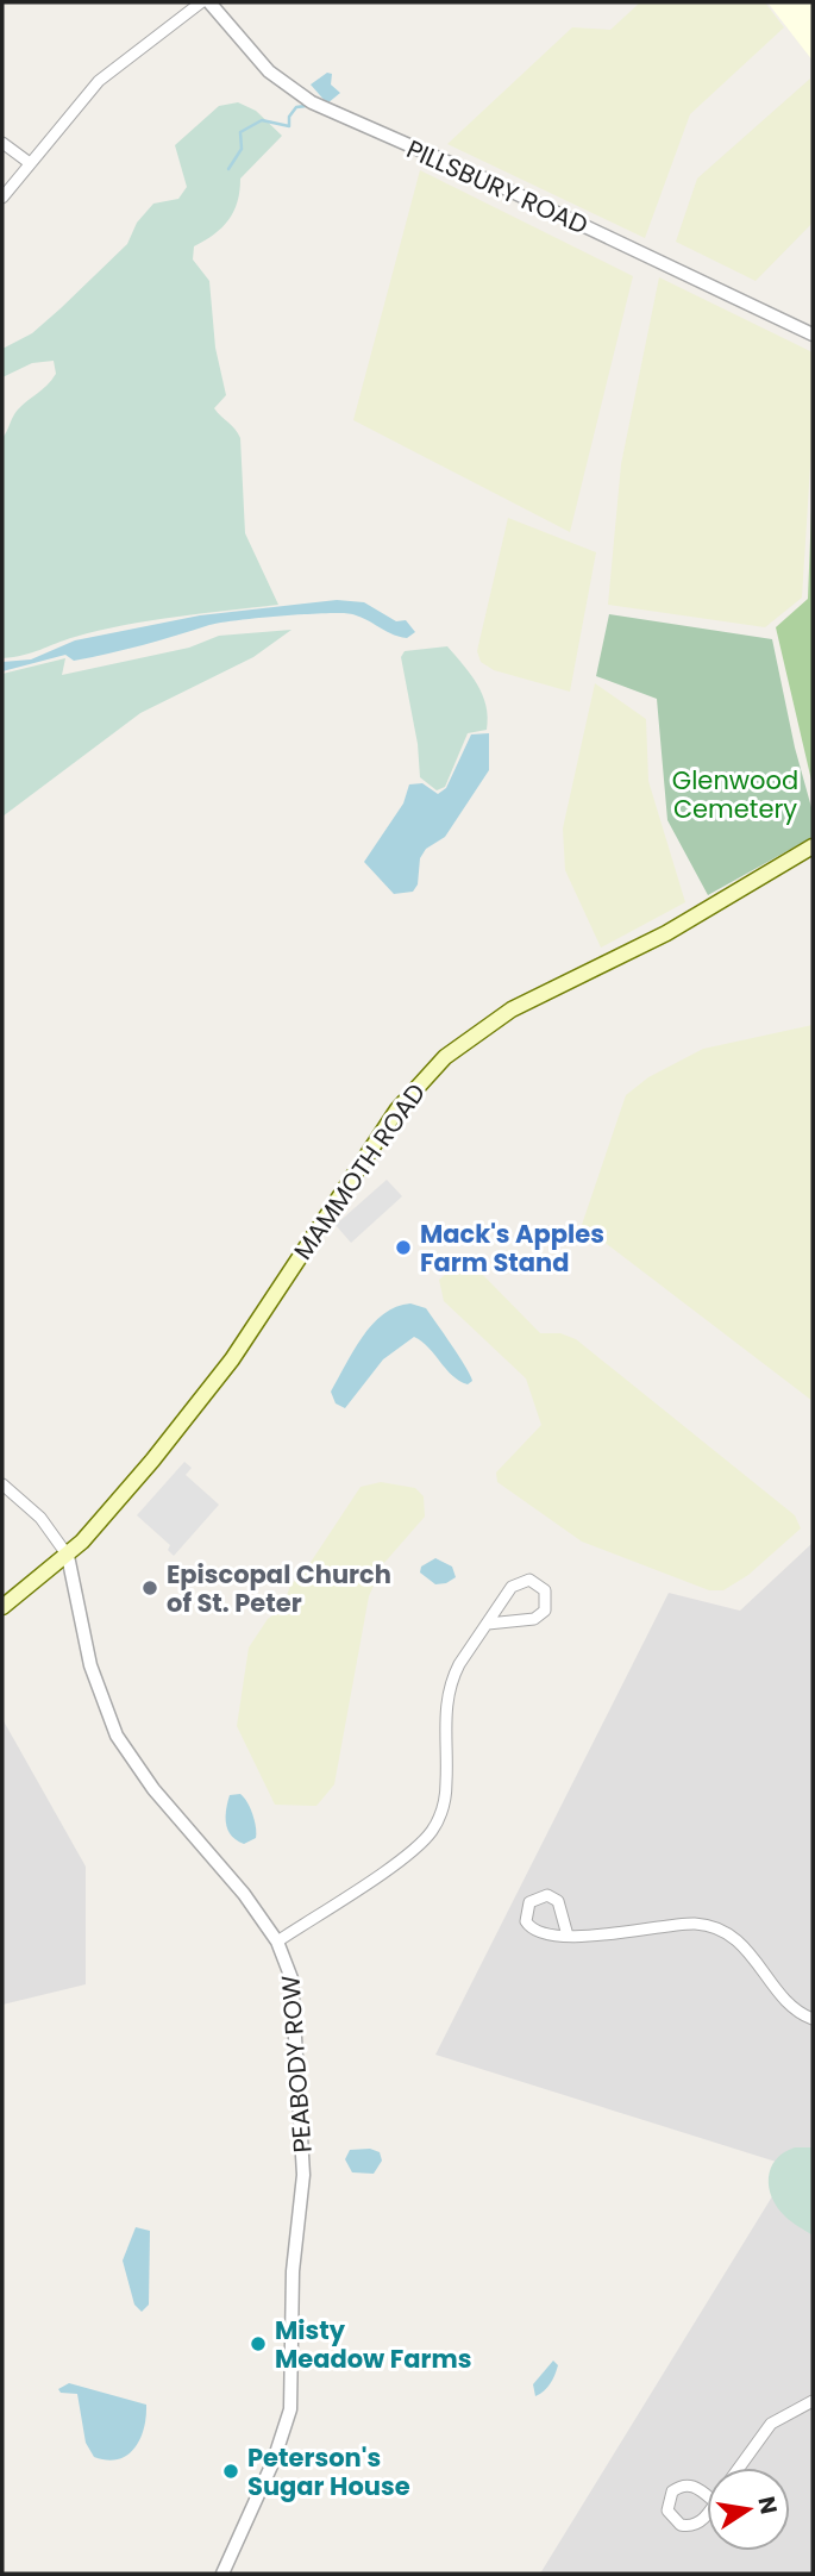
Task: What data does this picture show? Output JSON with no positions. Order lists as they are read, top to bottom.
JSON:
{
  "streets": {
    "main road": ["MAMMOTH ROAD"],
    "street": ["PILLSBURY ROAD", "PEABODY ROW"]
  },
  "crossings": [
    ["MAMMOTH ROAD", "PEABODY ROW"]
  ],
  "parks": ["Glenwood Cemetery"],
  "places": [
    "Mack's Apples Farm Stand",
    "Episcopal Church of St. Peter",
    "Misty Meadow Farms",
    "Peterson's Sugar House"
  ],
  "north": "right"
}
